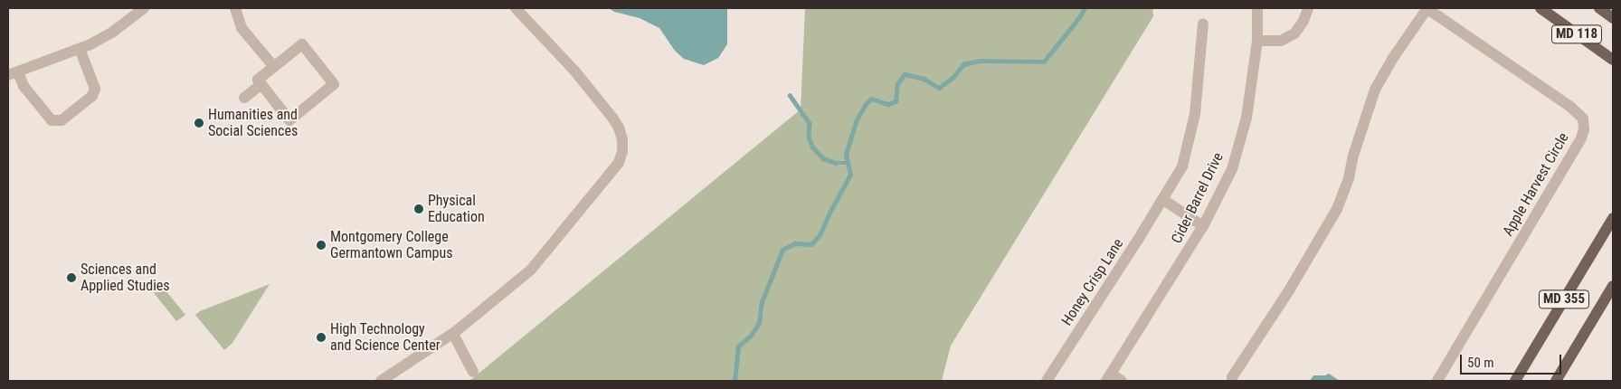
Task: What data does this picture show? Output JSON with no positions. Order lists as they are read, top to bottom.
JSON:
{
  "streets": {
    "main road": ["MD 118", "MD 355"],
    "street": ["Apple Harvest Circle", "Cider Barrel Drive", "Honey Crisp Lane"]
  },
  "places": [
    "Humanities and Social Sciences",
    "Physical Education",
    "Montgomery College Germantown Campus",
    "Sciences and Applied Studies",
    "High Technology and Science Center"
  ],
  "scale_bar": "50 m"
}
